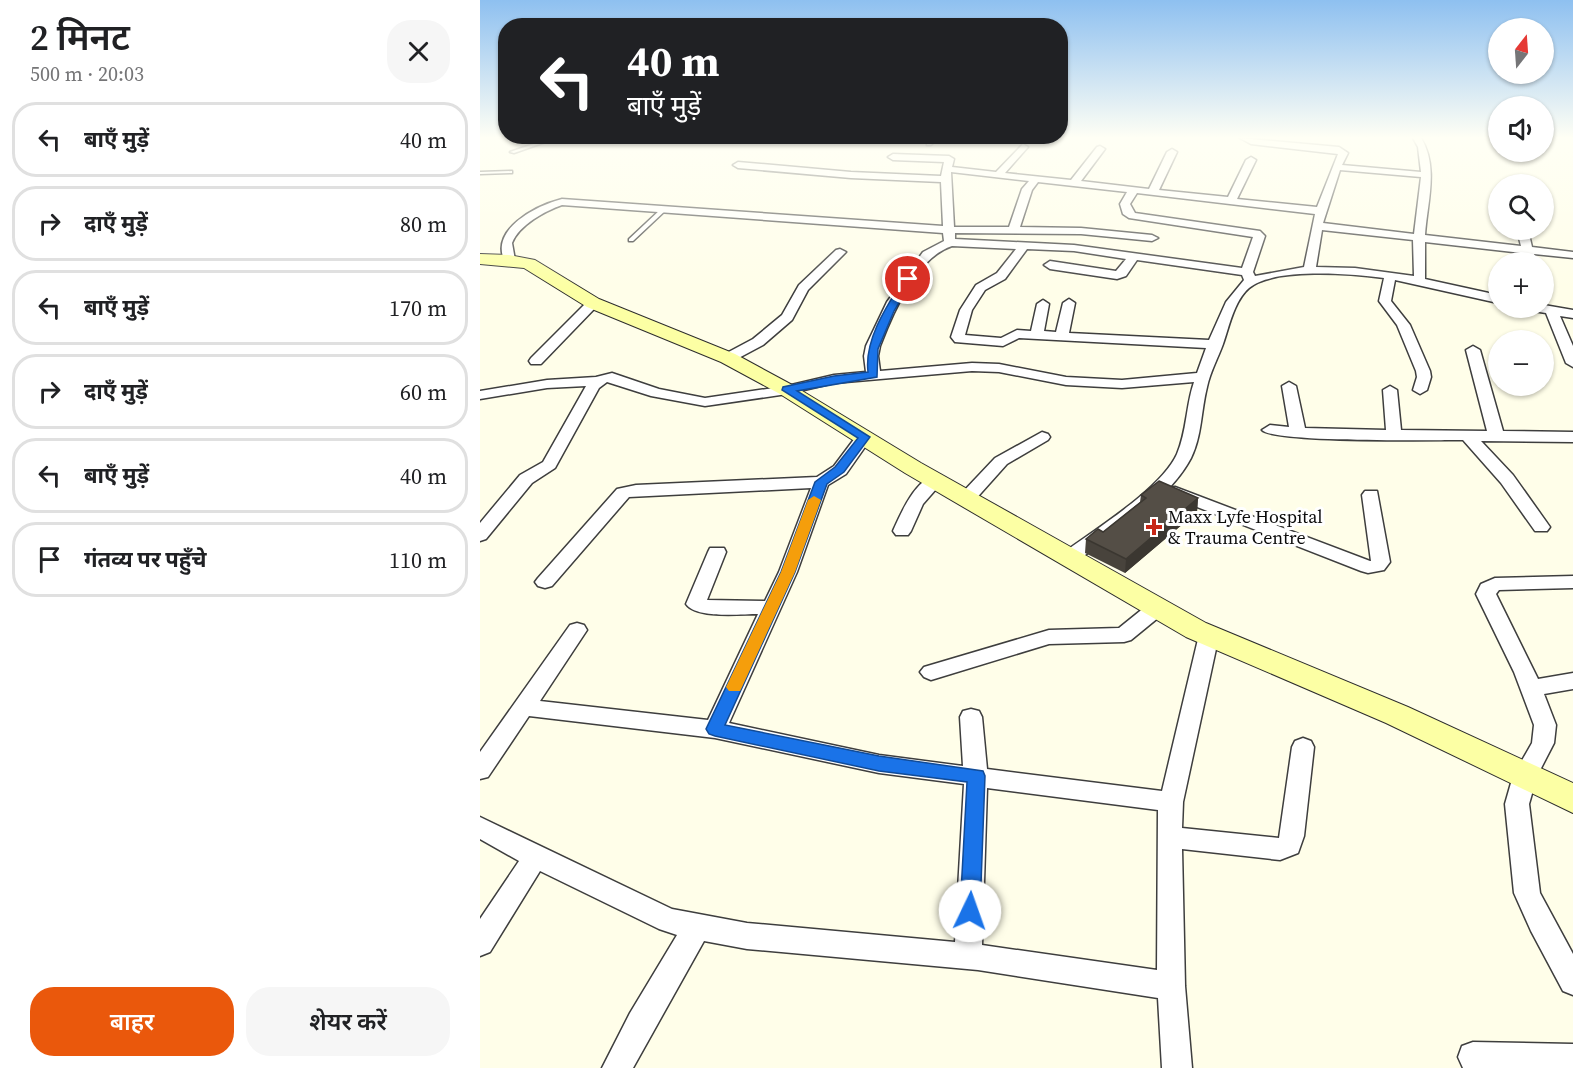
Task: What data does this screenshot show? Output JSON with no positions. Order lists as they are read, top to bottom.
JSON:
{
  "places": {
    "health": ["Maxx Lyfe Hospital & Trauma Centre"]
  },
  "north": "top",
  "page": {
    "heading": ["2 मिनट", "500 m · 20:03"],
    "map_buttons": ["+", "−"],
    "turn": ["40 m", "बाएँ मुड़ें"],
    "list": [
      {
        "name": "बाएँ मुड़ें",
        "value": "40 m"
      },
      {
        "name": "दाएँ मुड़ें",
        "value": "80 m"
      },
      {
        "name": "बाएँ मुड़ें",
        "value": "170 m"
      },
      {
        "name": "दाएँ मुड़ें",
        "value": "60 m"
      },
      {
        "name": "बाएँ मुड़ें",
        "value": "40 m"
      },
      {
        "name": "गंतव्य पर पहुँचे",
        "value": "110 m"
      }
    ],
    "buttons": ["बाहर", "शेयर करें"]
  }
}
